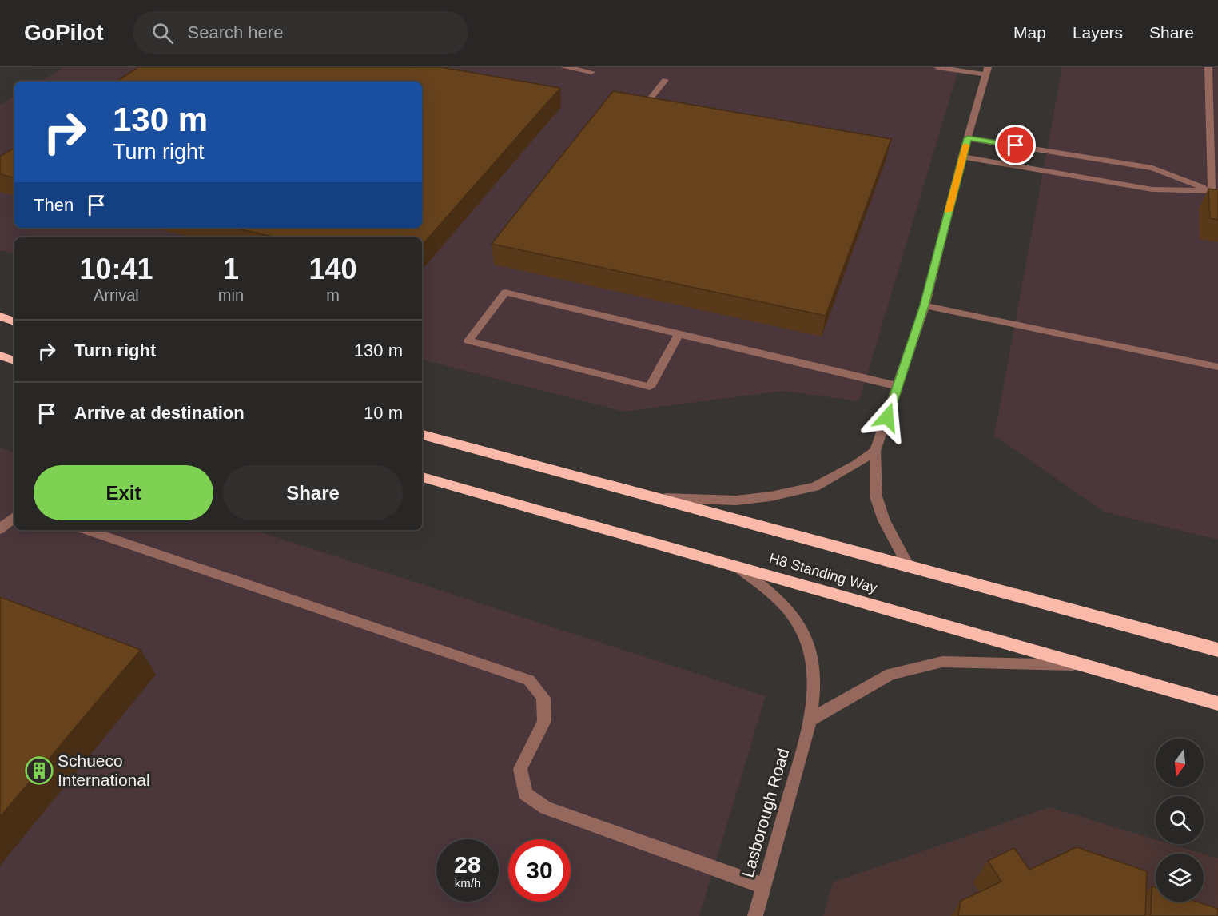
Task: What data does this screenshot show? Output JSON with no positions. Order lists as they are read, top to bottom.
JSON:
{
  "streets": {
    "highway": ["H8 Standing Way"],
    "street": ["Lasborough Road"]
  },
  "crossings": [
    ["H8 Standing Way", "Lasborough Road"]
  ],
  "places": {
    "building": ["Schueco International"]
  },
  "north": "bottom",
  "page": {
    "header": "GoPilot",
    "search": "Search here",
    "nav": ["Map", "Layers", "Share"],
    "turn": ["130 m", "Turn right"],
    "then": "Then",
    "eta": [
      "10:41",
      "Arrival",
      "1",
      "min",
      "140",
      "m"
    ],
    "list": [
      {
        "name": "Turn right",
        "value": "130 m"
      },
      {
        "name": "Arrive at destination",
        "value": "10 m"
      }
    ],
    "buttons": ["Exit", "Share"],
    "speed": "28 km/h",
    "limit": "30"
  }
}
